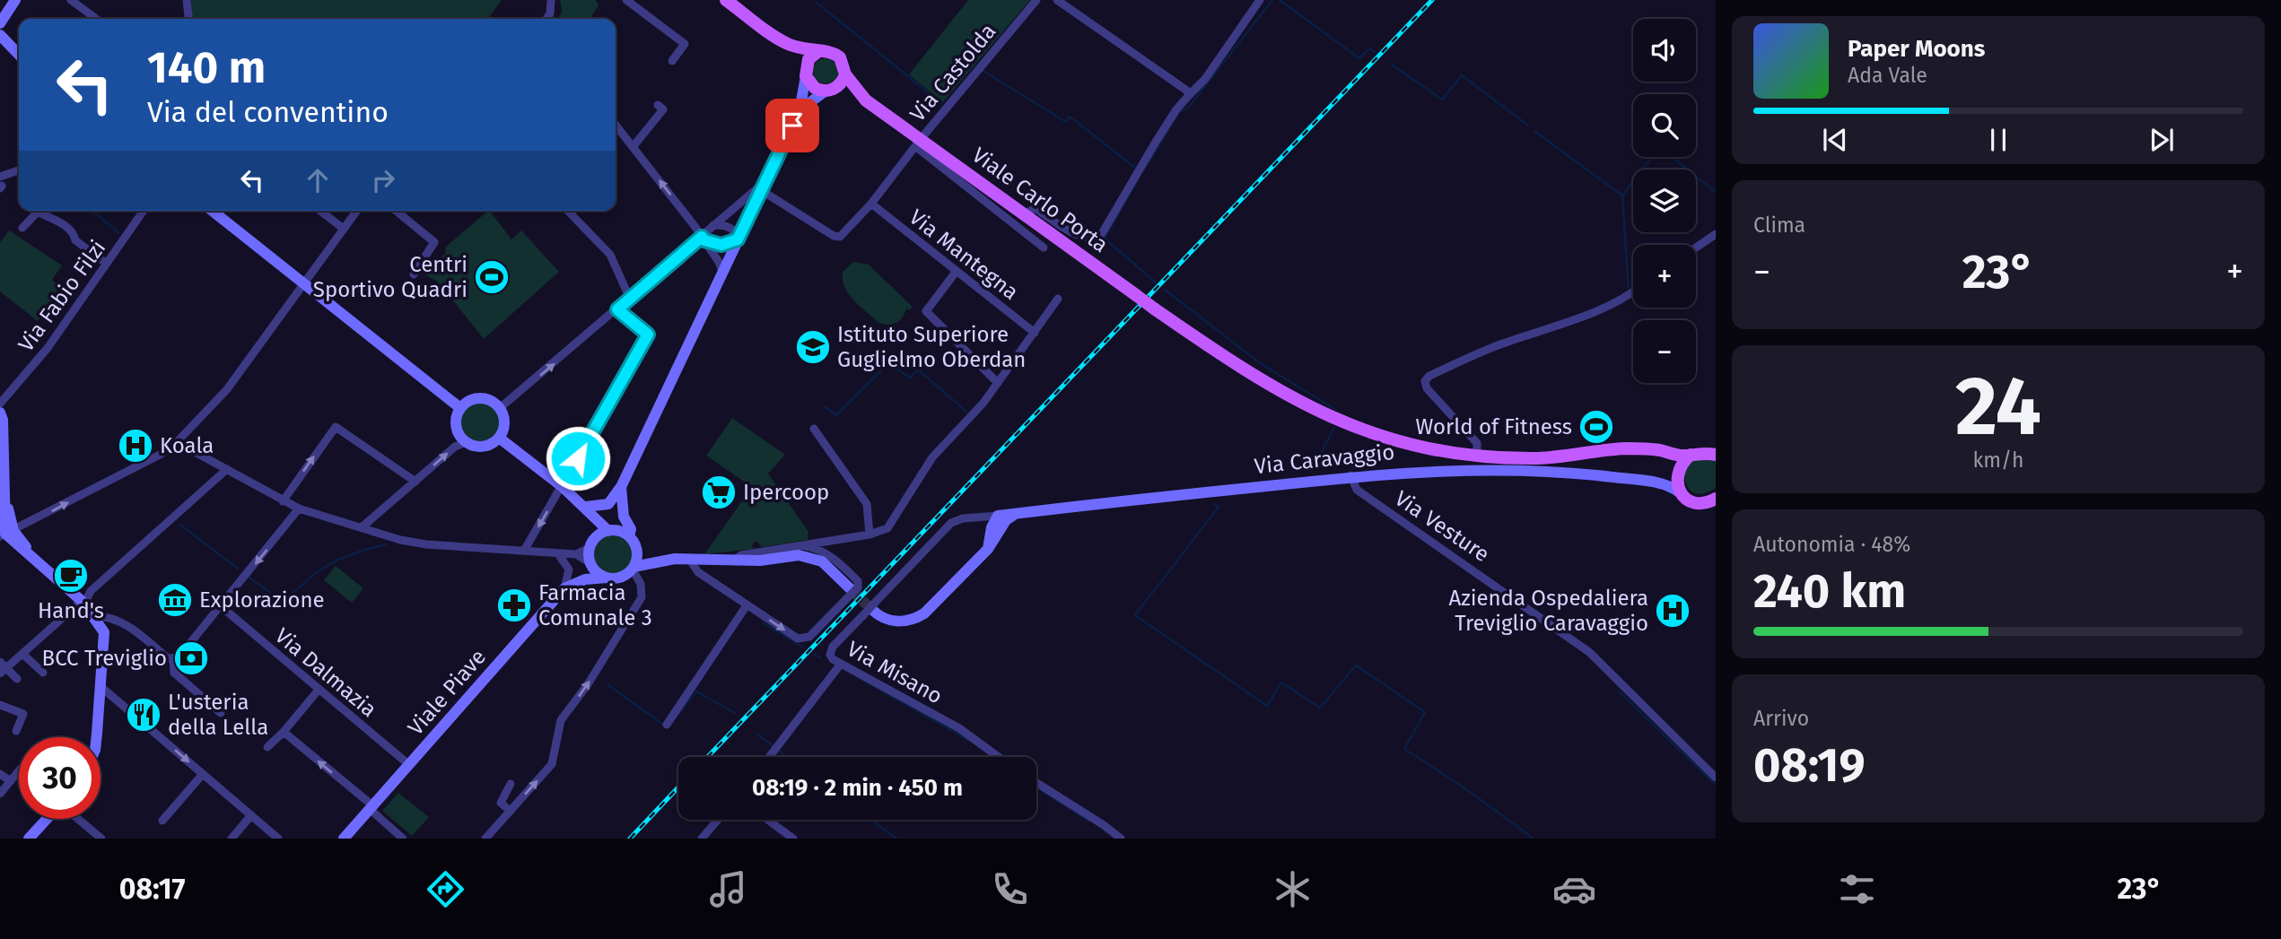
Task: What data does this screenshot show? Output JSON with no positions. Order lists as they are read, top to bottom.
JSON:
{
  "streets": {
    "main road": ["Viale Carlo Porta", "Via Caravaggio"],
    "street": [
      "Via Castolda",
      "Via Mantegna",
      "Via Fabio Filzi",
      "Via Vesture",
      "Via Dalmazia",
      "Via Misano",
      "Viale Piave"
    ]
  },
  "crossings": [
    ["Via Castolda", "Viale Carlo Porta"],
    ["Viale Carlo Porta", "Via Caravaggio"],
    ["Via Caravaggio", "Via Vesture"],
    ["Via Caravaggio", "Via Misano"],
    ["Via Dalmazia", "Viale Piave"]
  ],
  "places": {
    "sports": ["Centri Sportivo Quadri", "World of Fitness"],
    "school or university": ["Istituto Superiore Guglielmo Oberdan"],
    "hospital": ["Koala", "Azienda Ospedaliera Treviglio Caravaggio"],
    "supermarket": ["Ipercoop"],
    "cafe": ["Hand's"],
    "museum": ["Explorazione"],
    "pharmacy": ["Farmacia Comunale 3"],
    "bank": ["BCC Treviglio"],
    "restaurant": ["L'usteria della Lella"]
  },
  "page": {
    "map_buttons": ["+", "−"],
    "turn": ["140 m", "Via del conventino"],
    "song": ["Paper Moons", "Ada Vale"],
    "tile": [
      "Clima",
      ["24", "km/h"],
      ["Autonomia · 48%", "240 km"],
      ["Arrivo", "08:19"]
    ],
    "heat": ["−", "23°", "+"],
    "limit": "30",
    "trip": "08:19 · 2 min · 450 m",
    "tabs": ["08:17", "23°"]
  }
}
